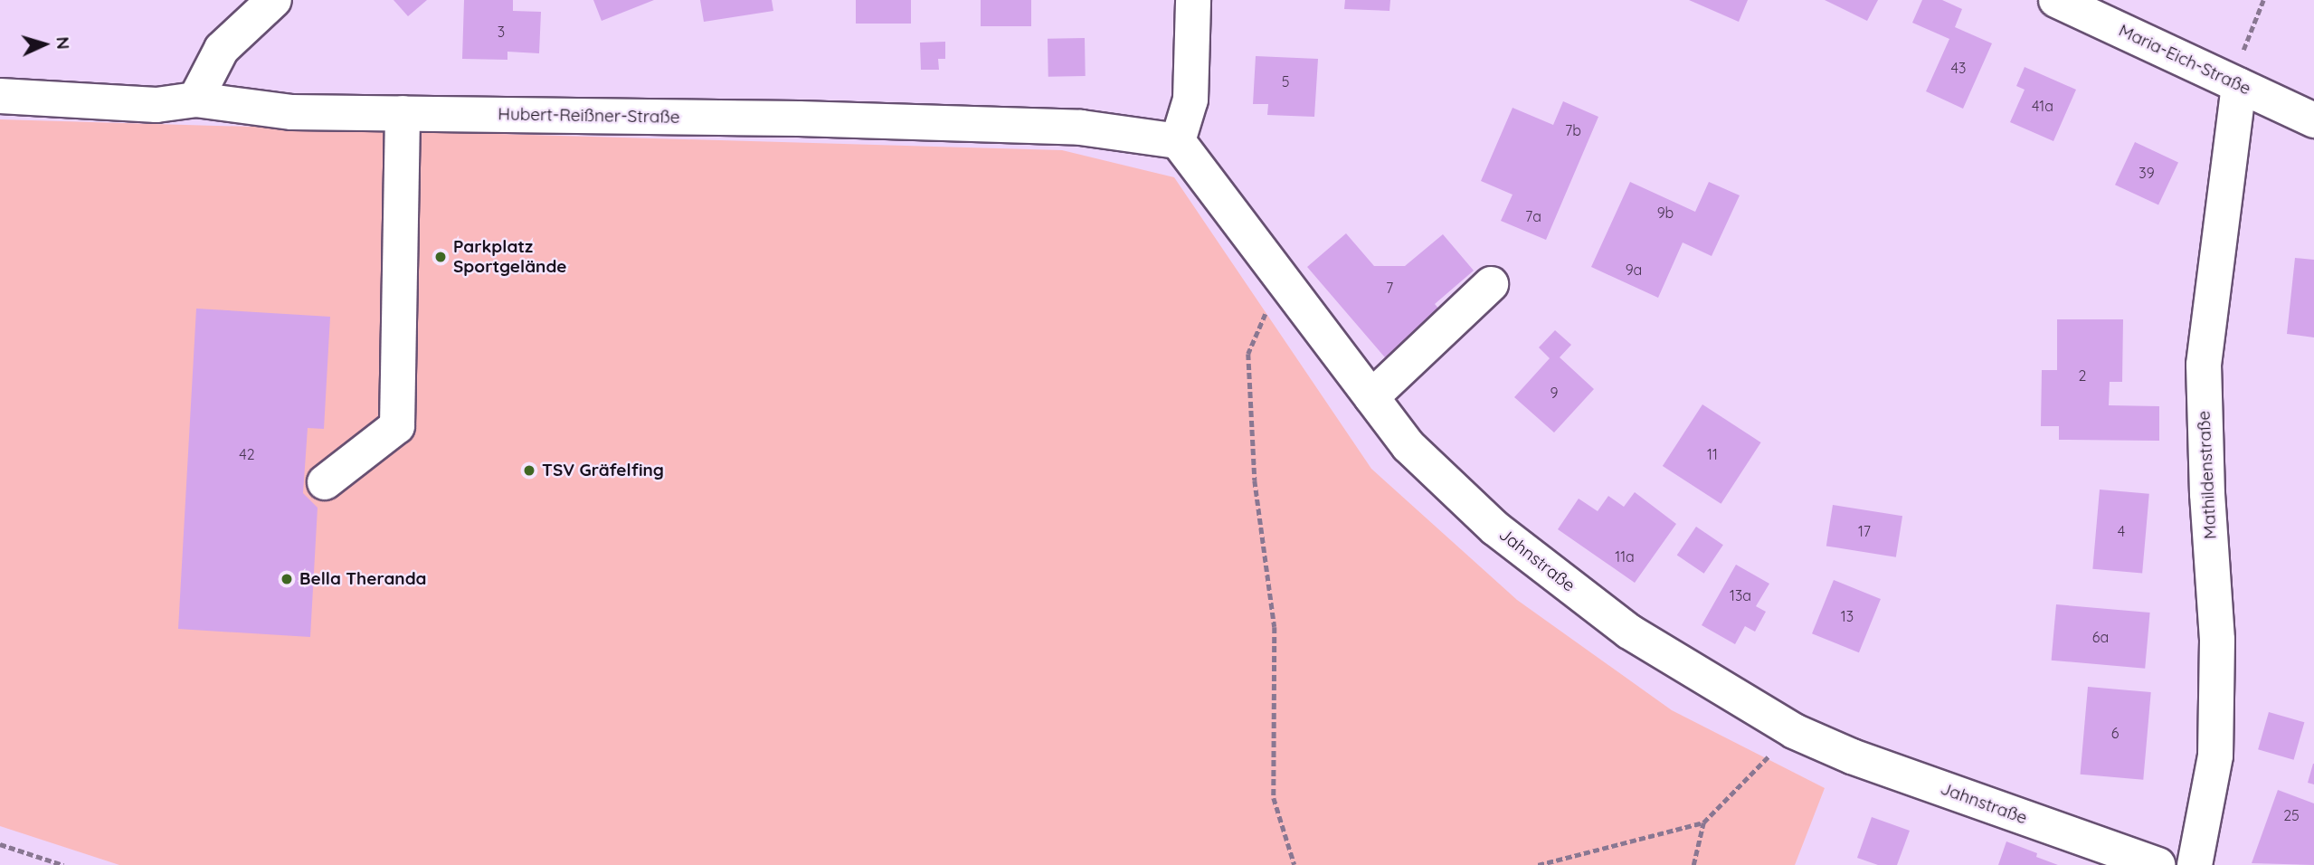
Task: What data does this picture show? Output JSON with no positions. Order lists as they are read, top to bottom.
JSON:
{
  "streets": {
    "street": [
      "Maria-Eich-Straße",
      "Hubert-Reißner-Straße",
      "Mathildenstraße",
      "Jahnstraße"
    ]
  },
  "crossings": [
    ["Maria-Eich-Straße", "Mathildenstraße"],
    ["Hubert-Reißner-Straße", "Jahnstraße"]
  ],
  "places": ["Parkplatz Sportgelände", "TSV Gräfelfing", "Bella Theranda"],
  "house_numbers": [
    "3",
    "43",
    "5",
    "41a",
    "7b",
    "39",
    "9b",
    "7a",
    "9a",
    "7",
    "2",
    "9",
    "42",
    "11",
    "17",
    "4",
    "11a",
    "13a",
    "13",
    "6a",
    "6",
    "25"
  ],
  "north": "right"
}
